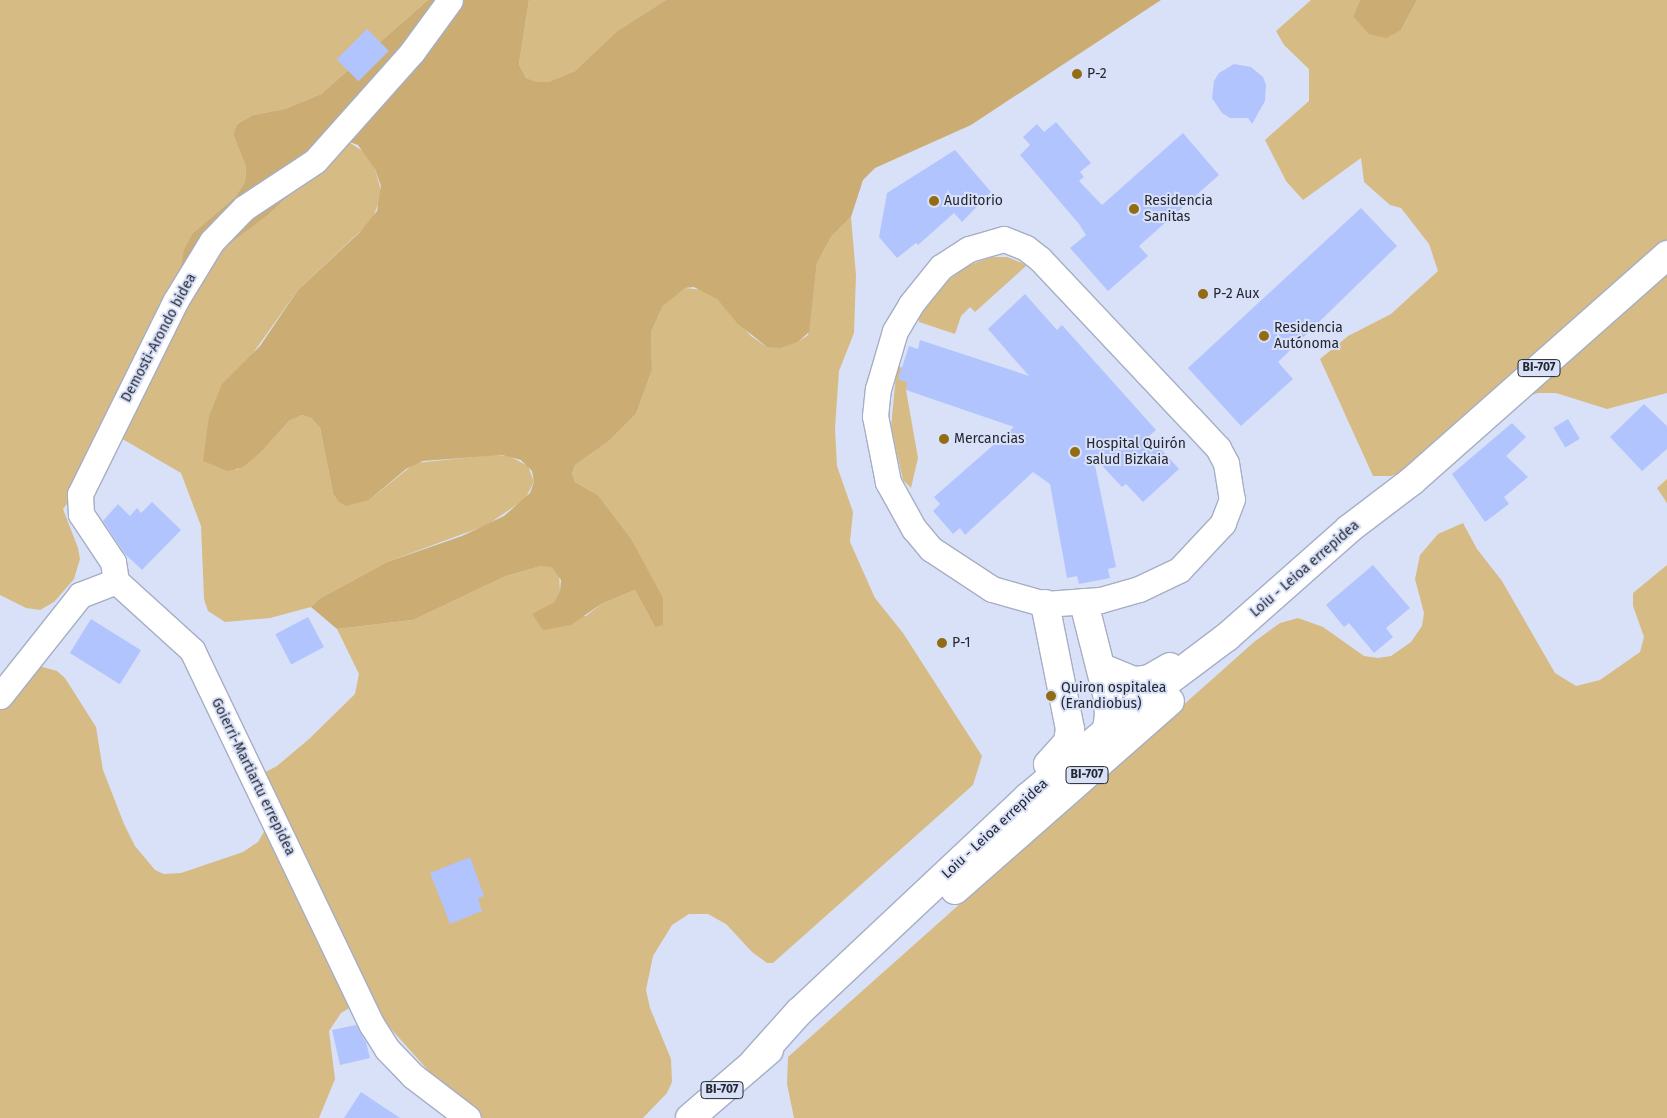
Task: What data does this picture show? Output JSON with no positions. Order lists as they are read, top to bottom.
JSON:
{
  "streets": {
    "main road": ["BI-707", "Loiu - Leioa errepidea"],
    "street": ["Demosti-Arondo bidea", "Goierri-Martiartu errepidea"]
  },
  "crossings": [
    ["Demosti-Arondo bidea", "Goierri-Martiartu errepidea"]
  ],
  "places": [
    "P-2",
    "Auditorio",
    "Residencia Sanitas",
    "P-2 Aux",
    "Residencia Autónoma",
    "Mercancias",
    "Hospital Quirón salud Bizkaia",
    "P-1",
    "Quiron ospitalea (Erandiobus)"
  ]
}
